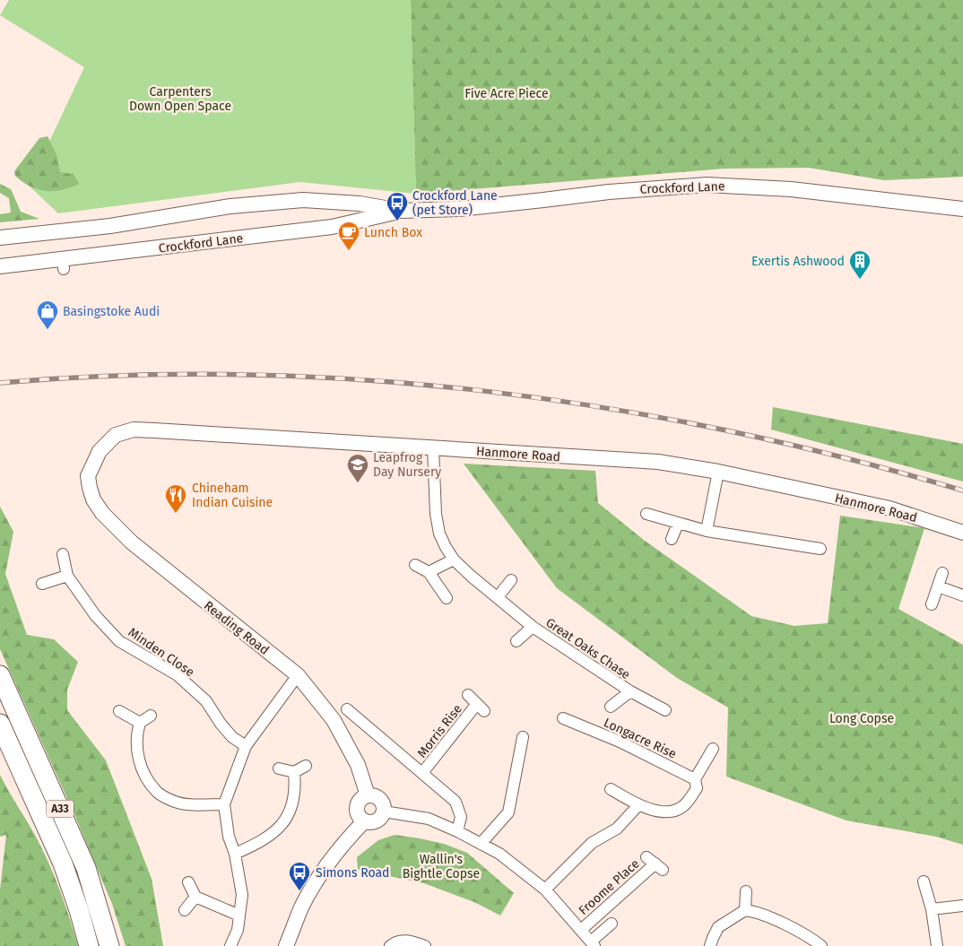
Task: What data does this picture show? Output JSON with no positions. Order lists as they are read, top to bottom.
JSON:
{
  "streets": {
    "highway": ["A33"],
    "street": [
      "Crockford Lane",
      "Hanmore Road",
      "Reading Road",
      "Great Oaks Chase",
      "Minden Close",
      "Morris Rise",
      "Longacre Rise",
      "Froome Place"
    ]
  },
  "crossings": [
    ["Hanmore Road", "Reading Road"],
    ["Hanmore Road", "Great Oaks Chase"]
  ],
  "parks": [
    "Carpenters Down Open Space",
    "Five Acre Piece",
    "Long Copse",
    "Wallin's Bightle Copse"
  ],
  "places": {
    "bus stop": ["Crockford Lane (pet Store)", "Simons Road"],
    "cafe": ["Lunch Box"],
    "building": ["Exertis Ashwood"],
    "shop": ["Basingstoke Audi"],
    "school or university": ["Leapfrog Day Nursery"],
    "restaurant": ["Chineham Indian Cuisine"]
  }
}
